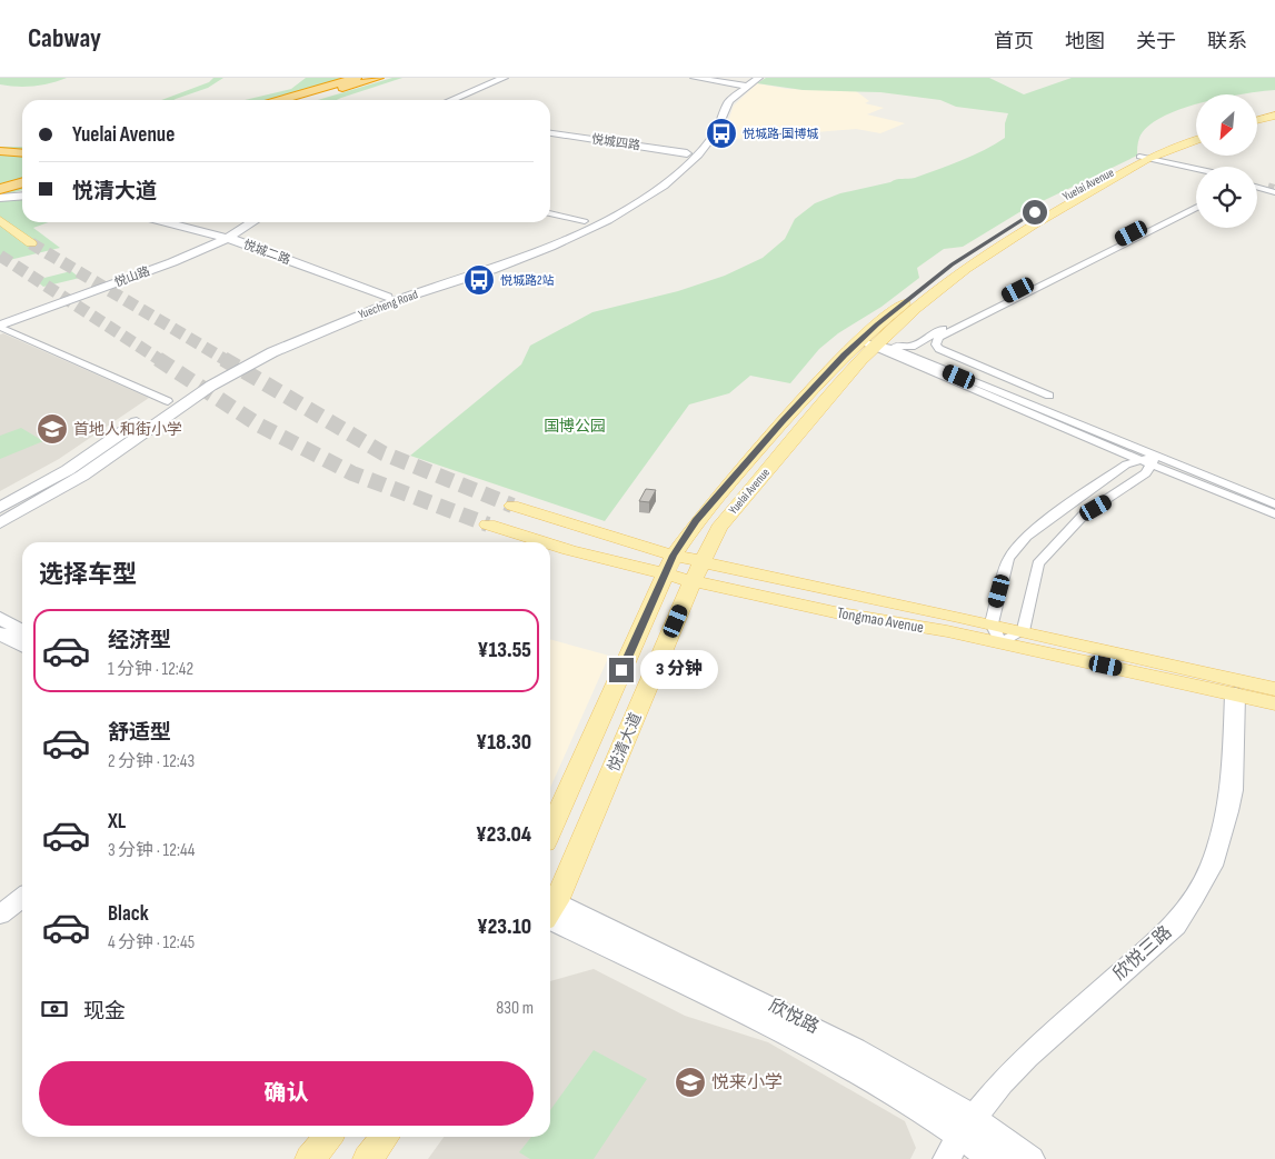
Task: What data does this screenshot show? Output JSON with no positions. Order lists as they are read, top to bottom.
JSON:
{
  "streets": {
    "main road": [
      "悦城四路",
      "Yuelai Avenue",
      "悦山路",
      "Yuecheng Road",
      "Tongmao Avenue",
      "悦清大道",
      "欣悦路"
    ],
    "street": ["悦城二路", "欣悦三路"]
  },
  "crossings": [
    ["悦城四路", "Yuecheng Road"],
    ["Yuelai Avenue", "Tongmao Avenue"],
    ["Yuelai Avenue", "悦清大道"],
    ["悦城二路", "悦山路"],
    ["悦城二路", "Yuecheng Road"],
    ["Tongmao Avenue", "悦清大道"],
    ["Tongmao Avenue", "欣悦三路"],
    ["欣悦三路", "欣悦路"]
  ],
  "parks": ["国博公园"],
  "places": {
    "bus stop": ["悦城路·国博城", "悦城路2站"],
    "school or university": ["首地人和街小学", "悦来小学"]
  },
  "north": "bottom left",
  "page": {
    "header": "Cabway",
    "nav": [
      "首页",
      "地图",
      "关于",
      "联系"
    ],
    "banner": ["Yuelai Avenue", "悦清大道"],
    "heading": "选择车型",
    "list": [
      {
        "name": "经济型",
        "note": "1 分钟 · 12:42",
        "value": "¥13.55"
      },
      {
        "name": "舒适型",
        "note": "2 分钟 · 12:43",
        "value": "¥18.30"
      },
      {
        "name": "XL",
        "note": "3 分钟 · 12:44",
        "value": "¥23.04"
      },
      {
        "name": "Black",
        "note": "4 分钟 · 12:45",
        "value": "¥23.10"
      }
    ],
    "bubble": "3 分钟",
    "pay": ["现金", "830 m"],
    "buttons": "确认"
  }
}
